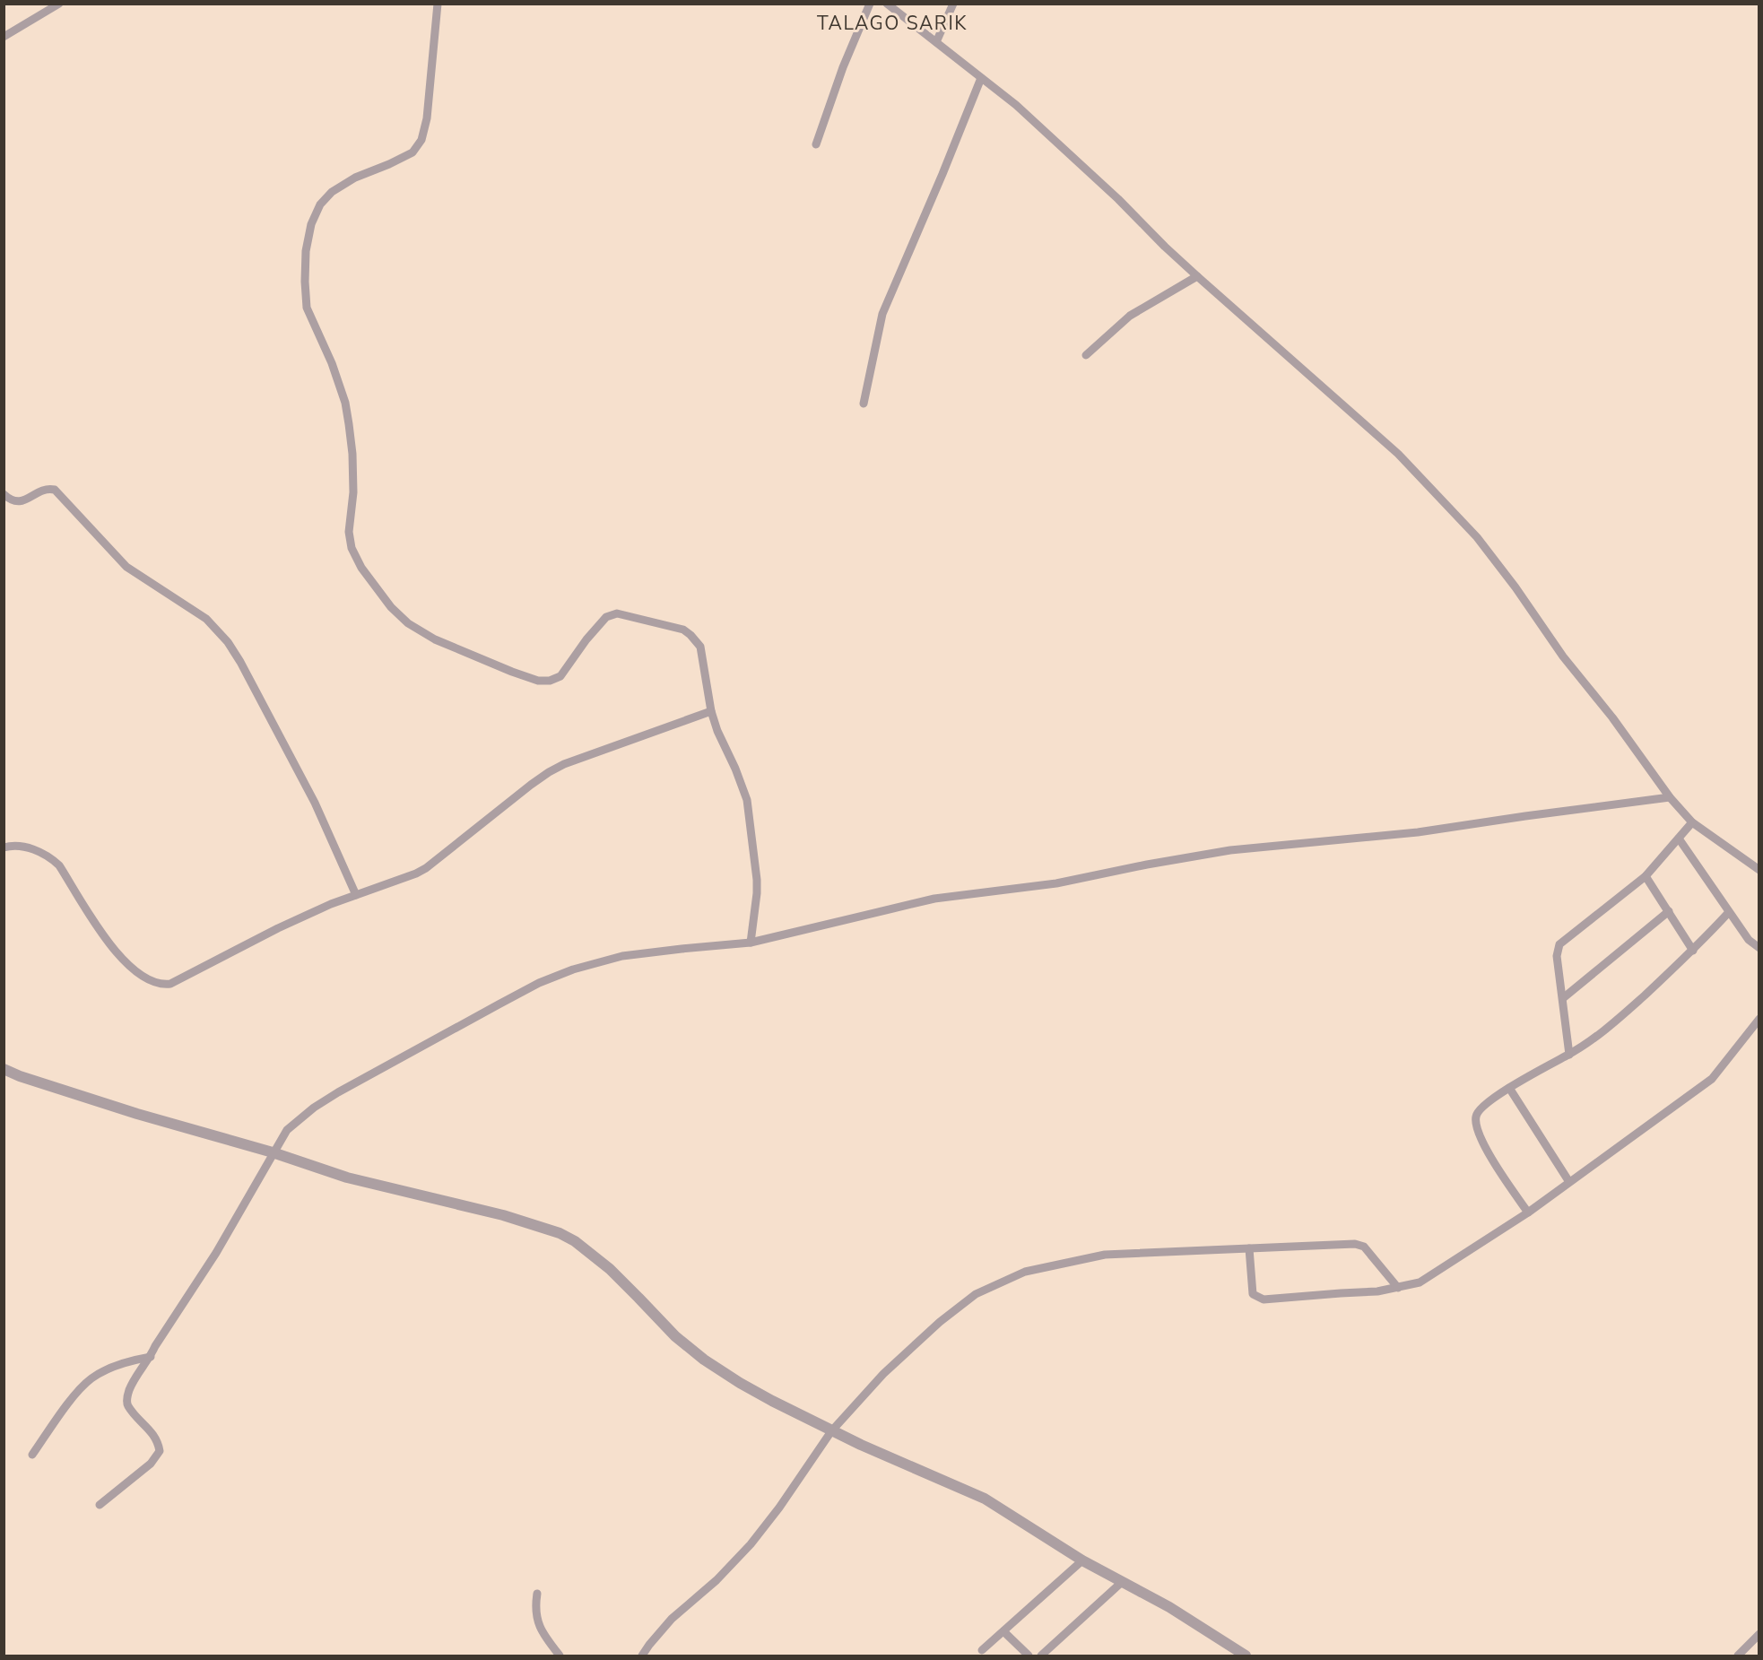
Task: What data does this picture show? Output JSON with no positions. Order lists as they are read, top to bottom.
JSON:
{
  "districts": ["TALAGO SARIK"]
}
